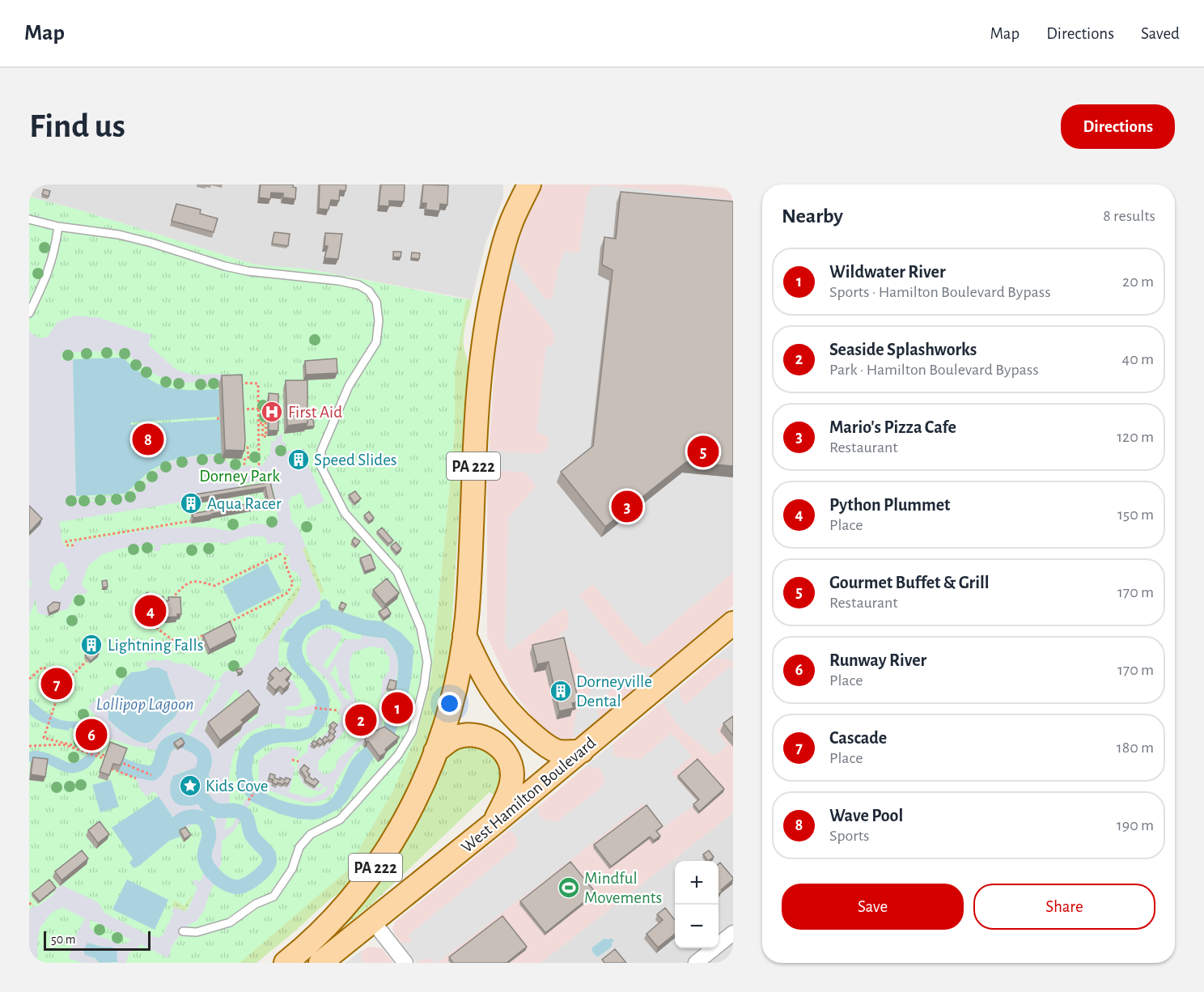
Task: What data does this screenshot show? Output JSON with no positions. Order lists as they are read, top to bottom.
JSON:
{
  "streets": {
    "main road": ["PA 222", "West Hamilton Boulevard"]
  },
  "water": ["Lollipop Lagoon"],
  "parks": ["Dorney Park"],
  "places": {
    "hospital": ["First Aid"],
    "building": [
      "Speed Slides",
      "Aqua Racer",
      "Lightning Falls",
      "Dorneyville Dental"
    ],
    "place": ["Kids Cove"],
    "sports": ["Mindful Movements"]
  },
  "scale_bar": "50 m",
  "page": {
    "header": "Map",
    "nav": ["Map", "Directions", "Saved"],
    "buttons": [
      "Directions",
      ["Save", "Share"]
    ],
    "title": "Find us",
    "heading": ["Nearby", "8 results"],
    "list": [
      {
        "mark": "1",
        "name": "Wildwater River",
        "note": "Sports · Hamilton Boulevard Bypass",
        "value": "20 m"
      },
      {
        "mark": "2",
        "name": "Seaside Splashworks",
        "note": "Park · Hamilton Boulevard Bypass",
        "value": "40 m"
      },
      {
        "mark": "3",
        "name": "Mario's Pizza Cafe",
        "note": "Restaurant",
        "value": "120 m"
      },
      {
        "mark": "4",
        "name": "Python Plummet",
        "note": "Place",
        "value": "150 m"
      },
      {
        "mark": "5",
        "name": "Gourmet Buffet & Grill",
        "note": "Restaurant",
        "value": "170 m"
      },
      {
        "mark": "6",
        "name": "Runway River",
        "note": "Place",
        "value": "170 m"
      },
      {
        "mark": "7",
        "name": "Cascade",
        "note": "Place",
        "value": "180 m"
      },
      {
        "mark": "8",
        "name": "Wave Pool",
        "note": "Sports",
        "value": "190 m"
      }
    ],
    "pins": [
      "8",
      "5",
      "3",
      "4",
      "7",
      "1",
      "2",
      "6"
    ],
    "map_buttons": ["+", "−"],
    "scale": "50 m"
  }
}
